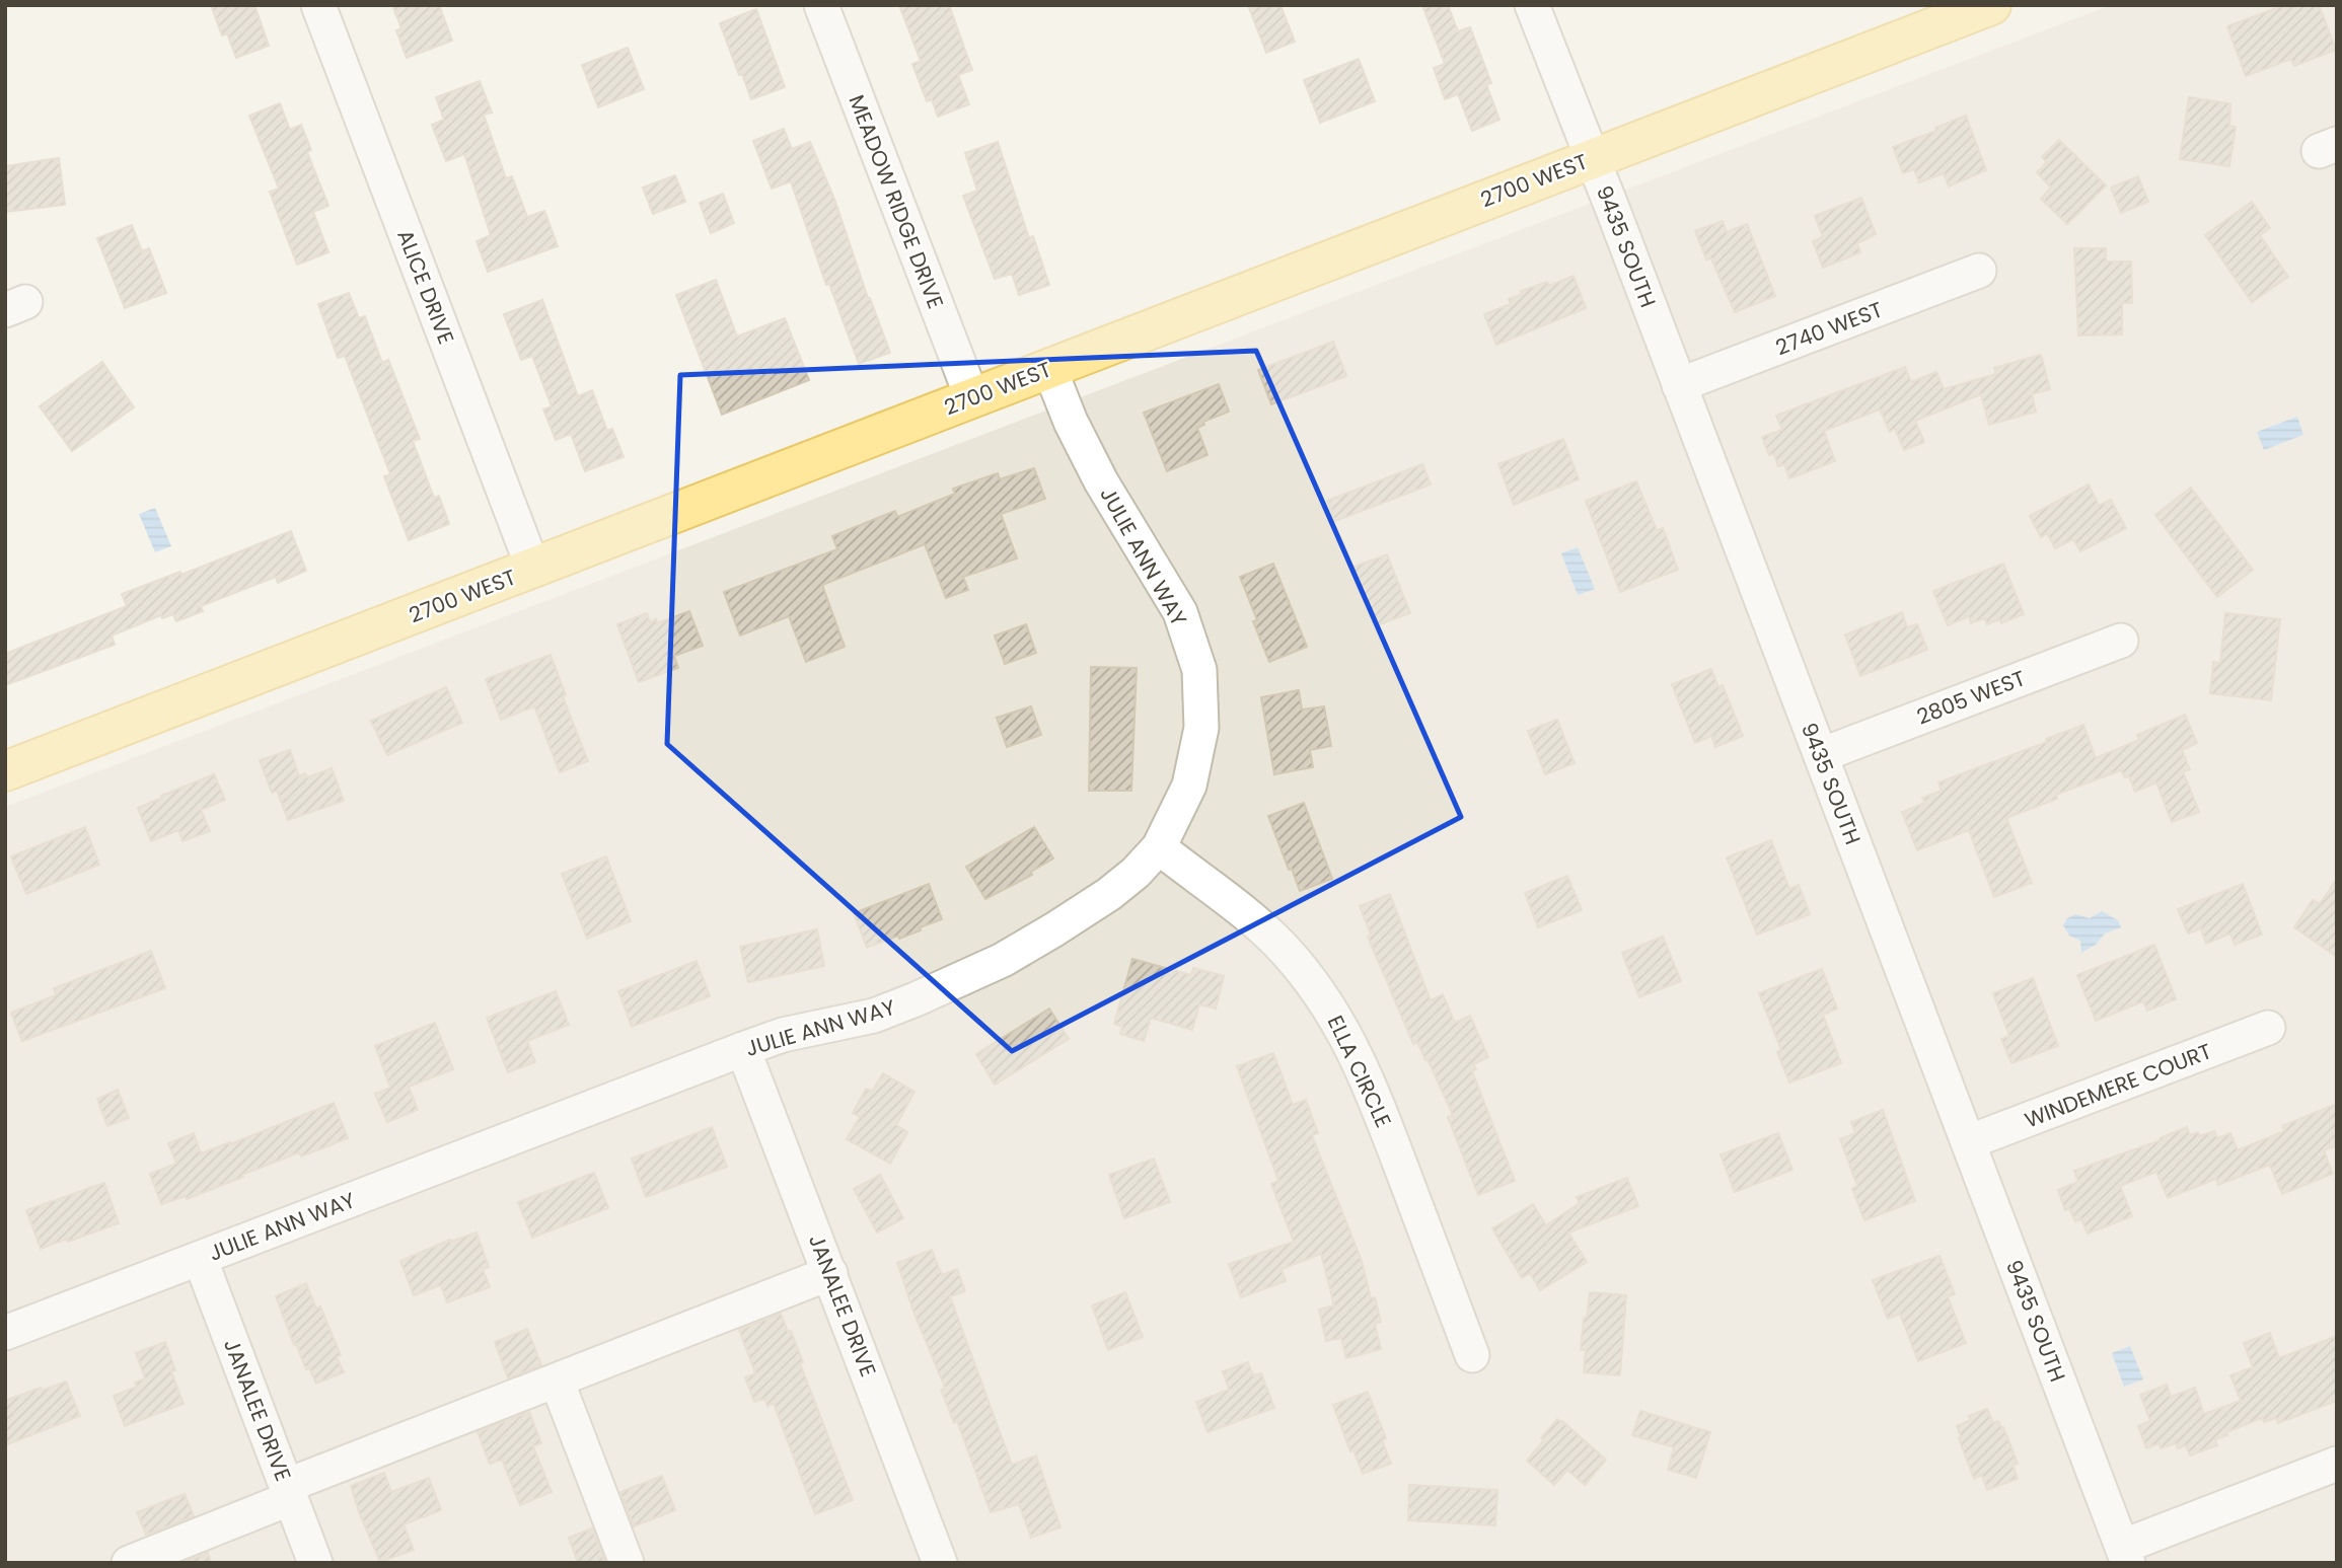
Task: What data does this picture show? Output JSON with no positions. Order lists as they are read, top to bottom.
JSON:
{
  "streets": {
    "main road": ["2700 WEST"],
    "street": [
      "MEADOW RIDGE DRIVE",
      "9435 SOUTH",
      "ALICE DRIVE",
      "2740 WEST",
      "JULIE ANN WAY",
      "2805 WEST",
      "ELLA CIRCLE",
      "WINDEMERE COURT",
      "JANALEE DRIVE"
    ]
  },
  "crossings": [
    ["2700 WEST", "MEADOW RIDGE DRIVE"],
    ["2700 WEST", "9435 SOUTH"],
    ["2700 WEST", "ALICE DRIVE"],
    ["2700 WEST", "JULIE ANN WAY"],
    ["9435 SOUTH", "2740 WEST"],
    ["9435 SOUTH", "2805 WEST"],
    ["9435 SOUTH", "WINDEMERE COURT"],
    ["JULIE ANN WAY", "ELLA CIRCLE"],
    ["JULIE ANN WAY", "JANALEE DRIVE"]
  ]
}
